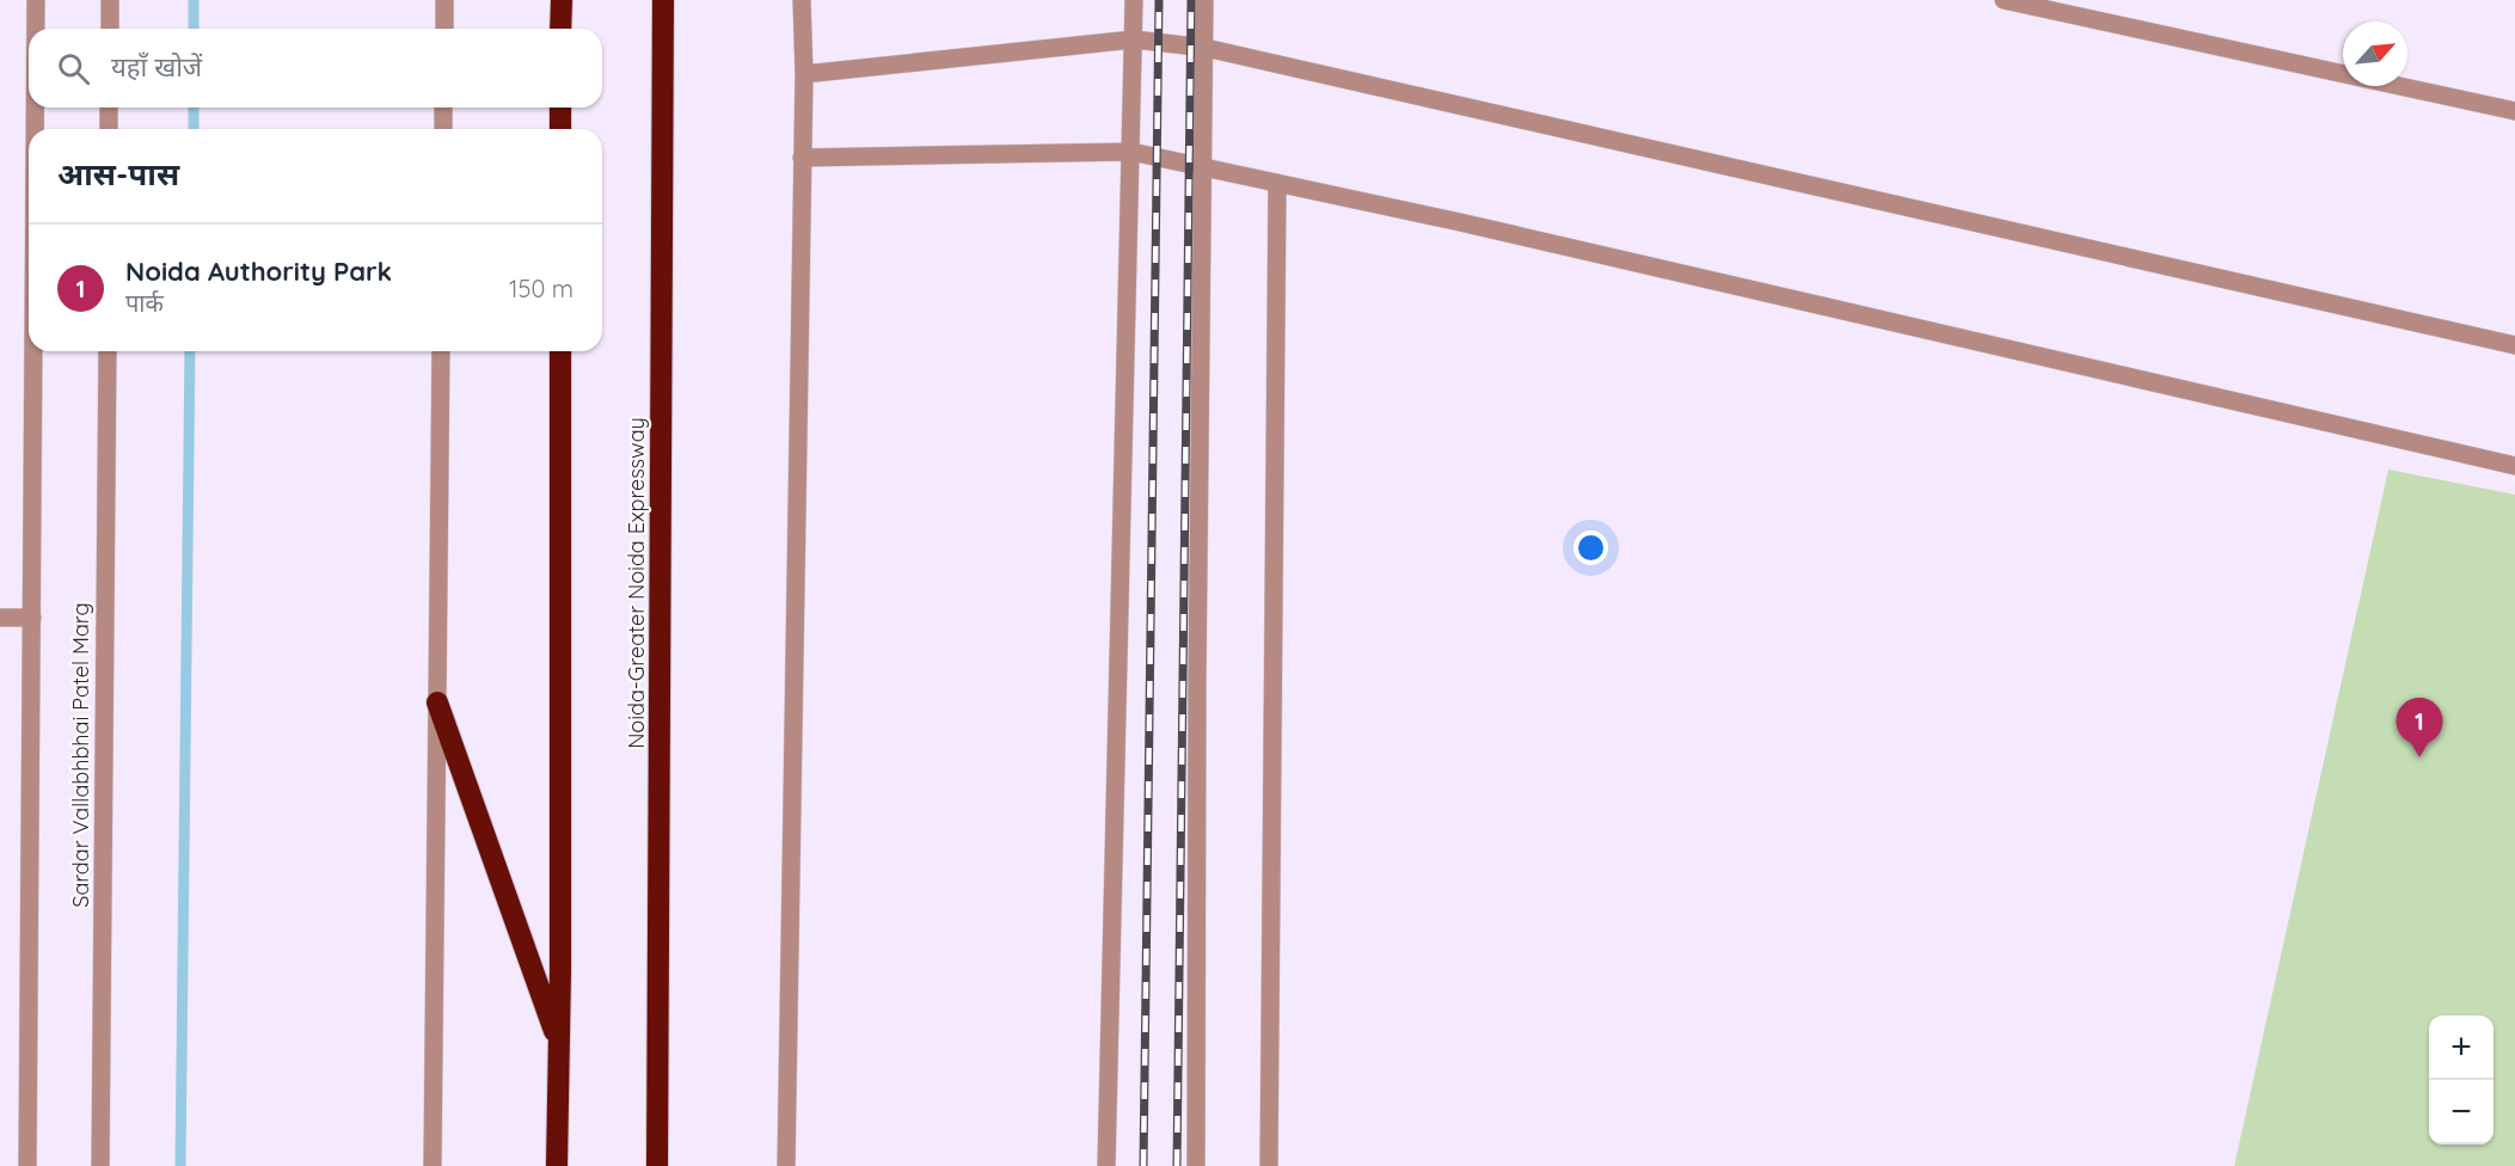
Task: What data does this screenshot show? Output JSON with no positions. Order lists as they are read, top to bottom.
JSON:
{
  "streets": {
    "highway": ["Noida-Greater Noida Expressway"],
    "street": ["Sardar Vallabhbhai Patel Marg"]
  },
  "north": "top right",
  "page": {
    "search": "यहाँ खोजें",
    "heading": "आस-पास",
    "list": [
      {
        "mark": "1",
        "name": "Noida Authority Park",
        "note": "पार्क",
        "value": "150 m"
      }
    ],
    "pins": "1",
    "map_buttons": ["+", "−"]
  }
}
